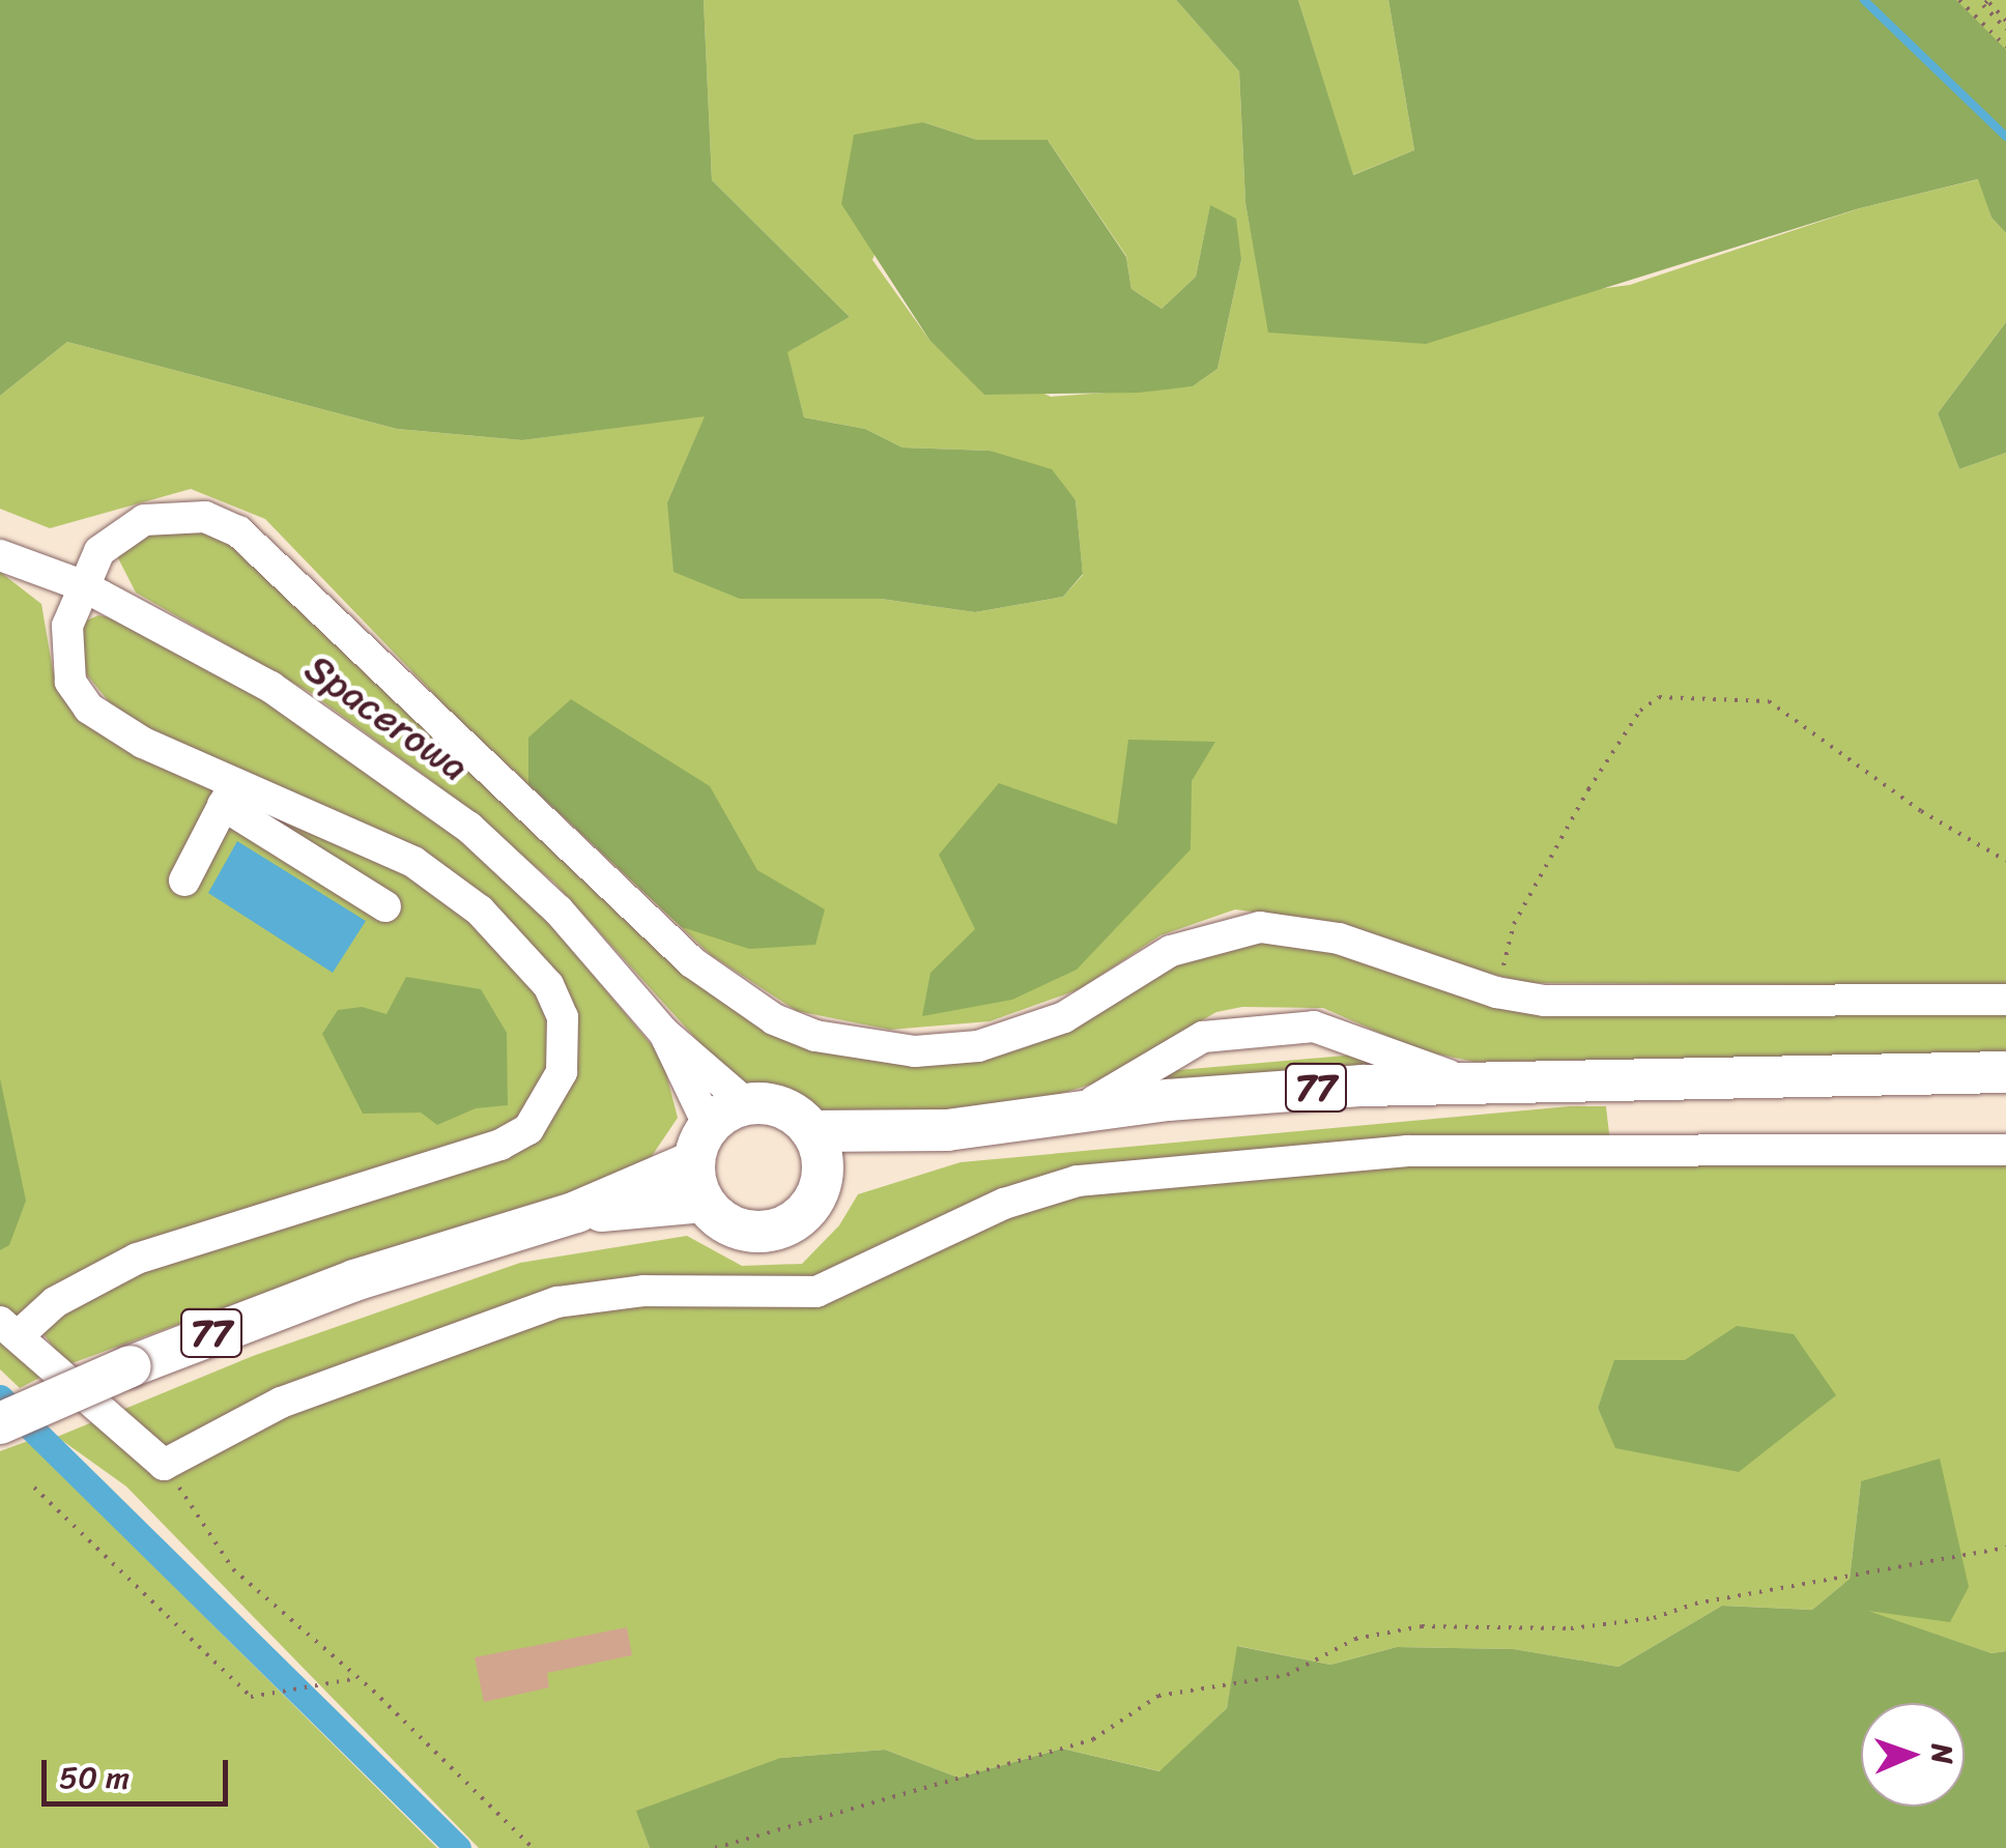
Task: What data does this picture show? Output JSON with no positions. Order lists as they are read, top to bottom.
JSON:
{
  "streets": {
    "main road": ["77"],
    "street": ["Spacerowa"]
  },
  "crossings": [
    ["Spacerowa", "77"]
  ],
  "scale_bar": "50 m",
  "north": "right"
}
